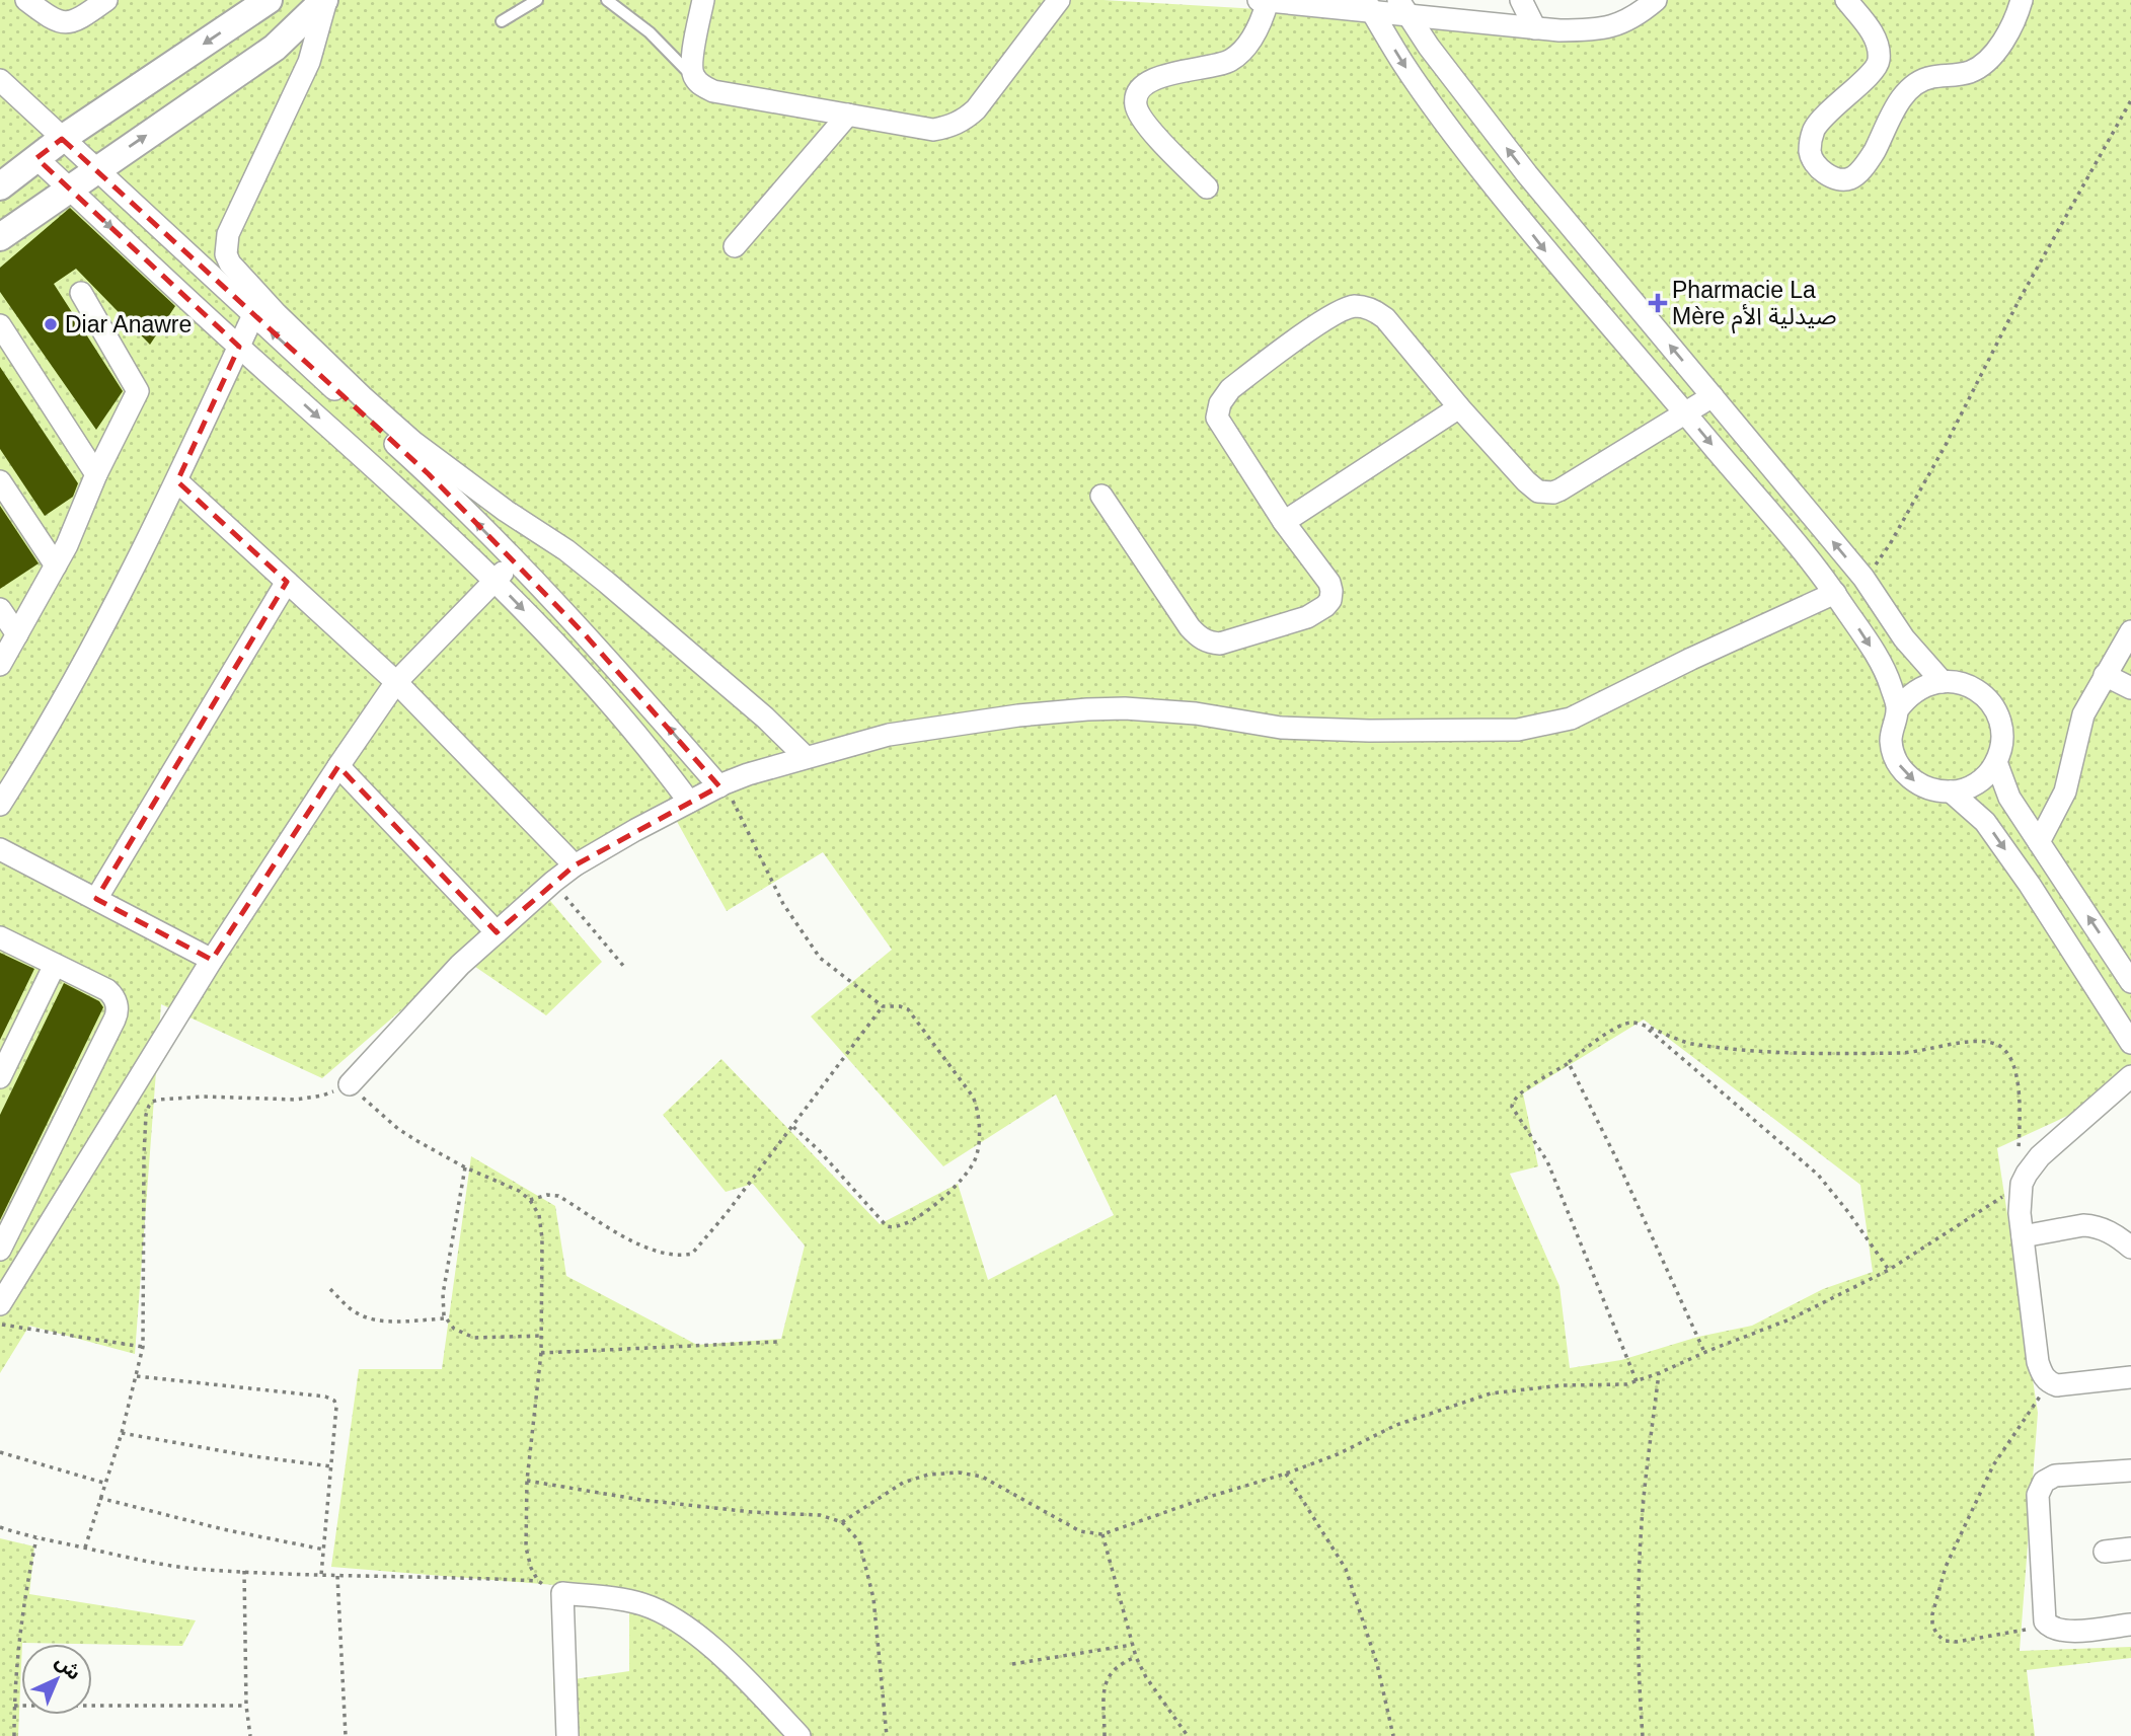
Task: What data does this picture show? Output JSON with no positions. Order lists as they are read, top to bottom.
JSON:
{
  "places": {
    "health": ["Pharmacie La Mère صيدلية الأم"],
    "other": ["Diar Anawre"]
  },
  "north": "top right"
}
